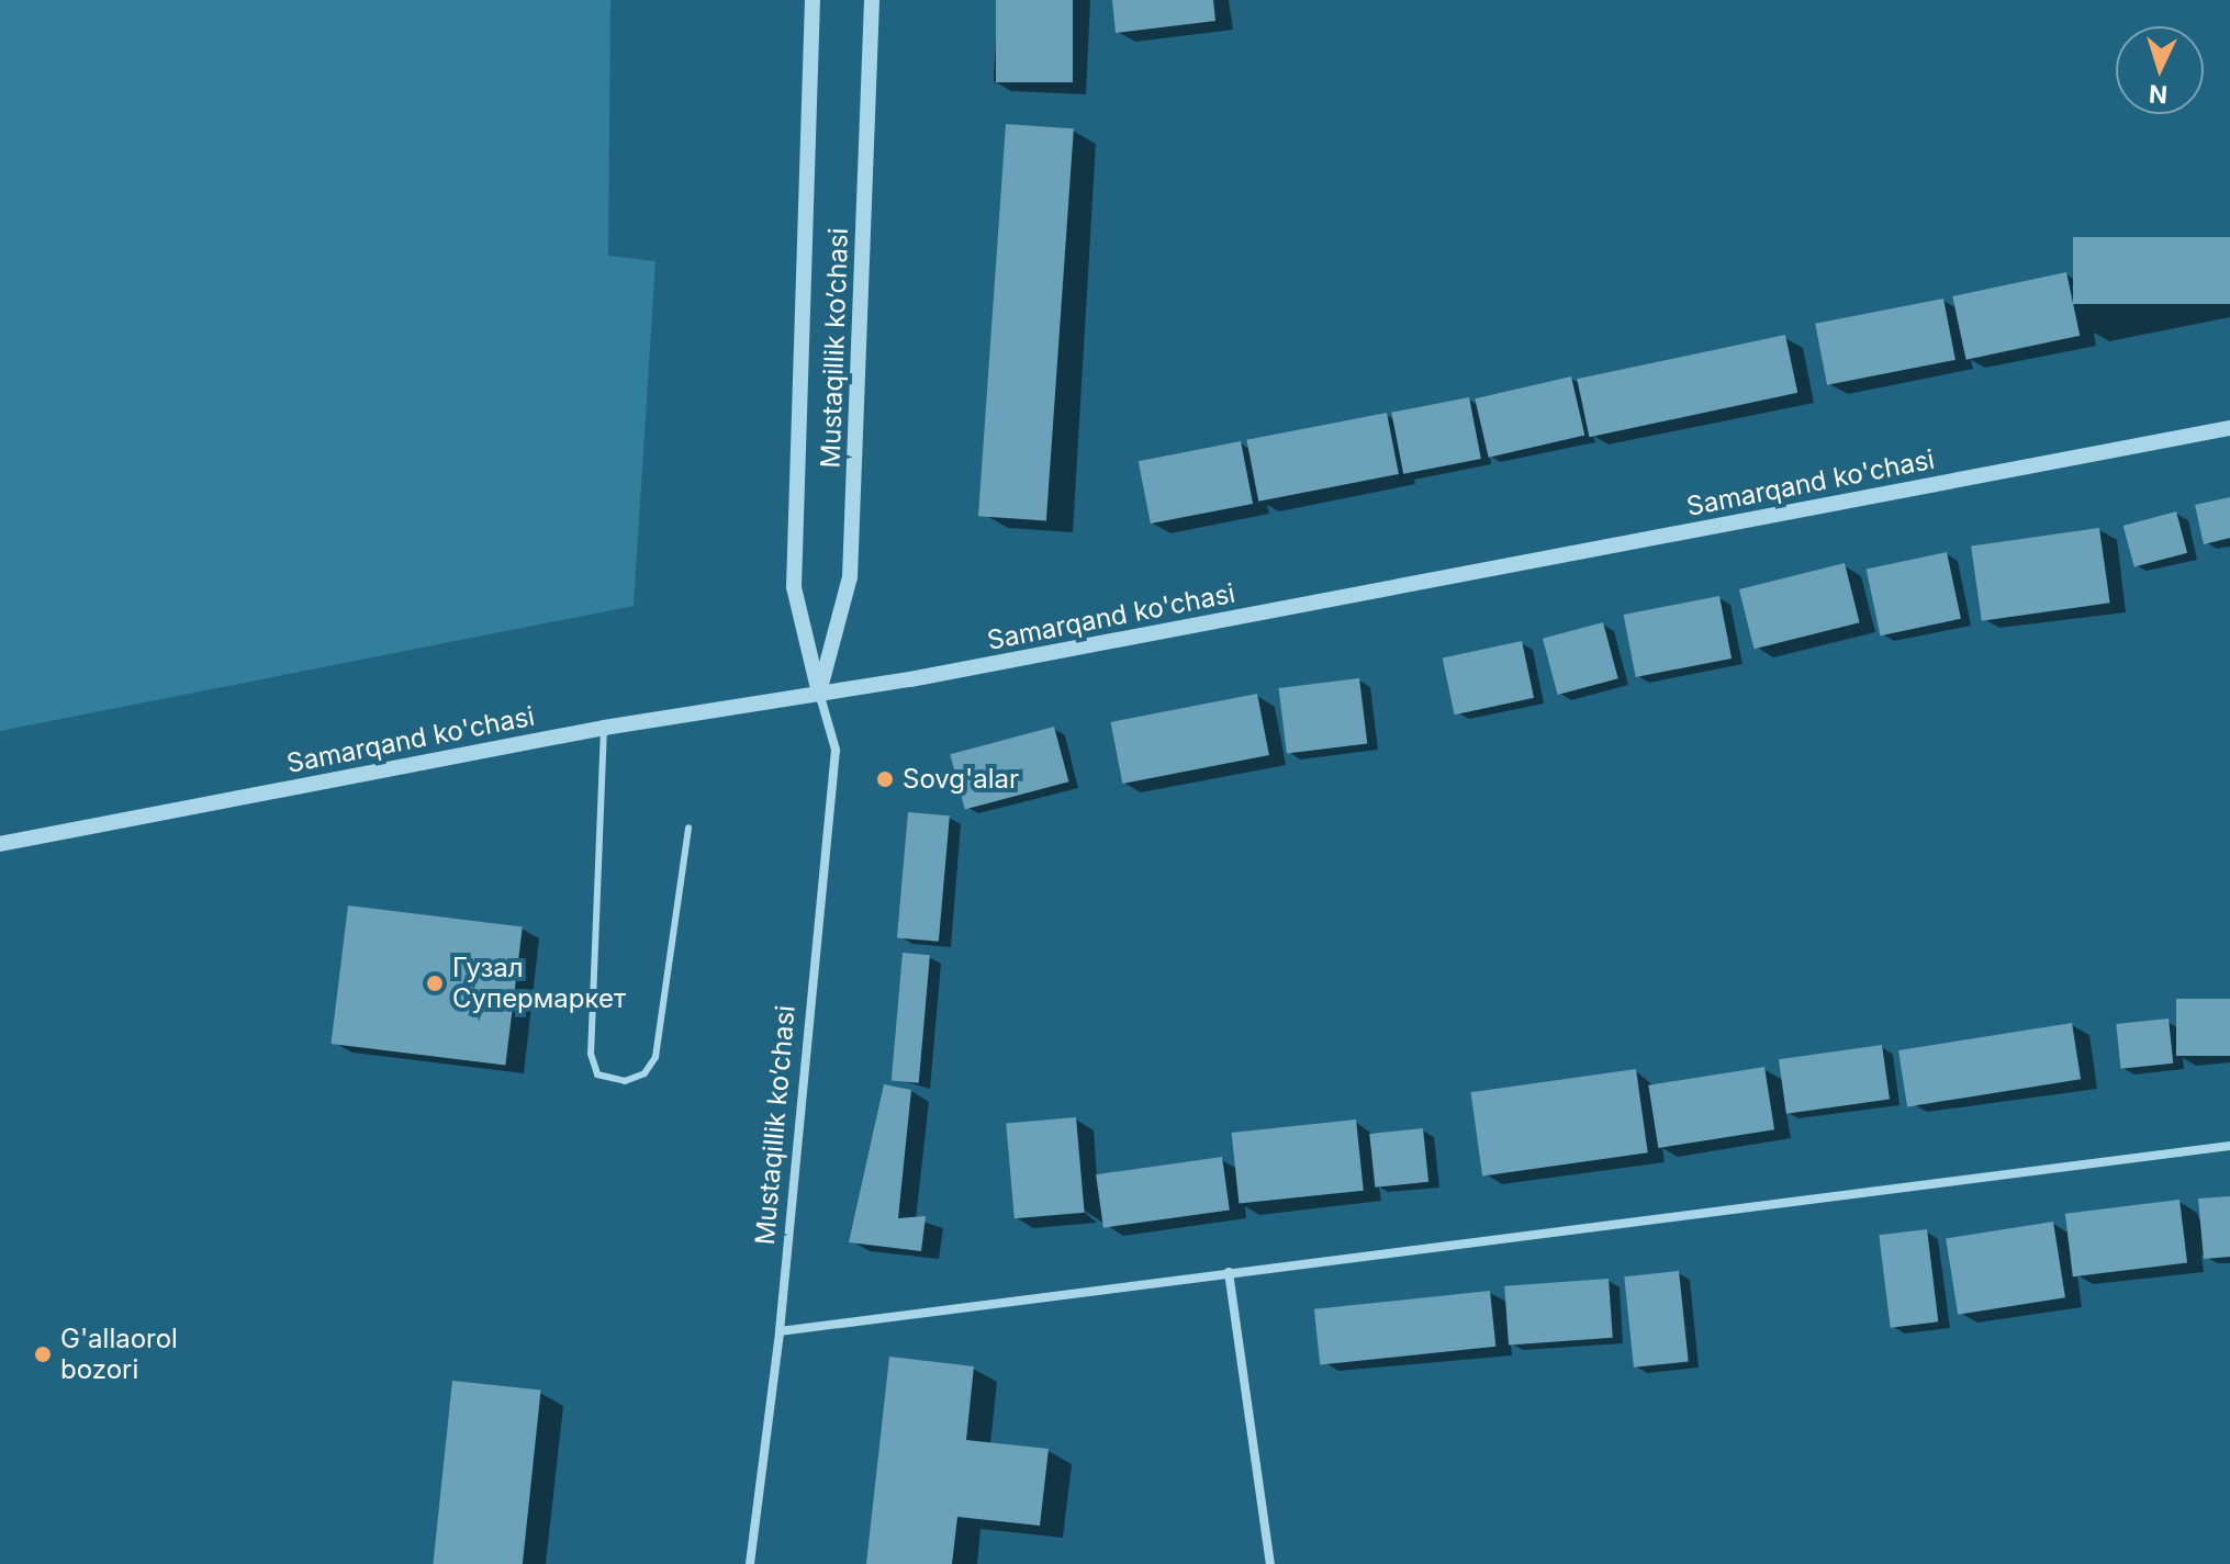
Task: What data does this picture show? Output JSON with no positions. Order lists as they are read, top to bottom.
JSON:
{
  "streets": {
    "street": ["Mustaqillik ko’chasi", "Samarqand ko'chasi"]
  },
  "crossings": [
    ["Mustaqillik ko’chasi", "Samarqand ko'chasi"]
  ],
  "places": ["Sovg'alar", "Гузал Супермаркет", "G'allaorol bozori"],
  "north": "bottom"
}
